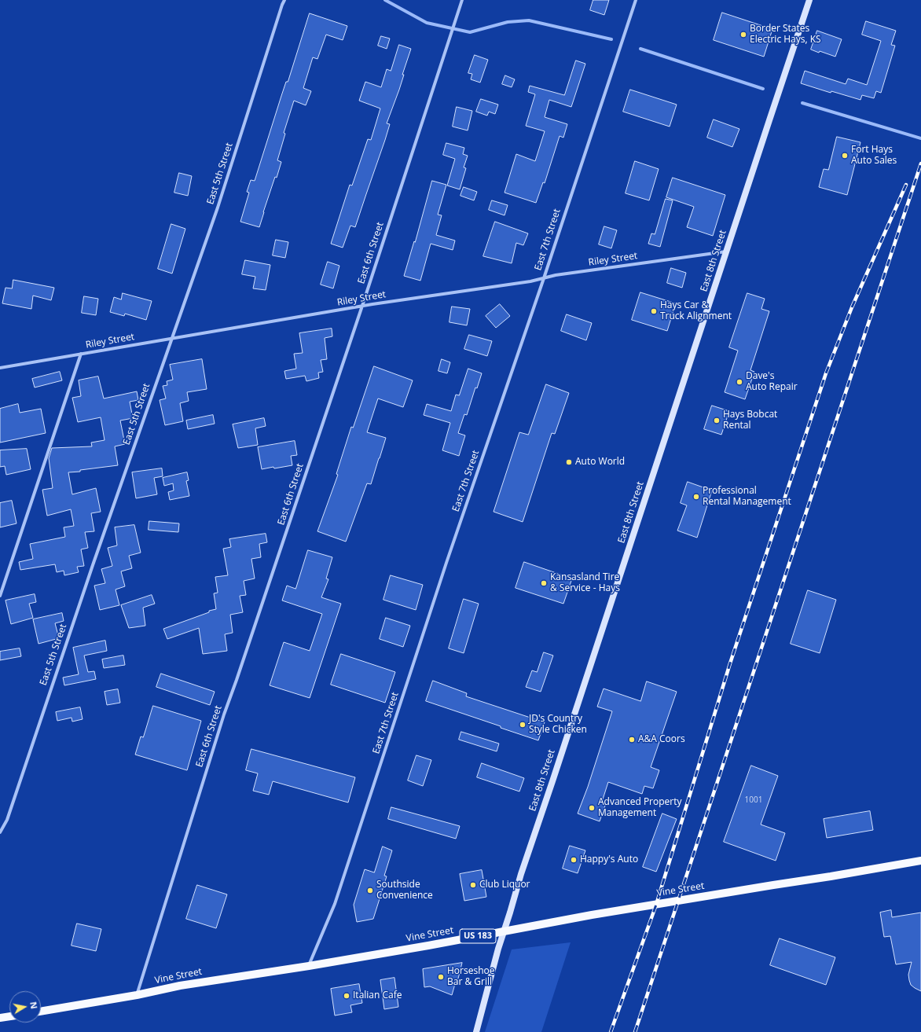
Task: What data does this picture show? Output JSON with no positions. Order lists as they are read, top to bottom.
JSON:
{
  "streets": {
    "main road": ["East 8th Street", "Vine Street", "US 183"],
    "street": [
      "East 5th Street",
      "East 7th Street",
      "East 6th Street",
      "Riley Street"
    ]
  },
  "crossings": [
    ["East 5th Street", "Riley Street"],
    ["East 7th Street", "Riley Street"],
    ["East 7th Street", "Vine Street"],
    ["East 6th Street", "Riley Street"],
    ["East 6th Street", "Vine Street"],
    ["Riley Street", "East 8th Street"],
    ["East 8th Street", "Vine Street"]
  ],
  "places": [
    "Border States Electric Hays, KS",
    "Fort Hays Auto Sales",
    "Hays Car & Truck Alignment",
    "Dave's Auto Repair",
    "Hays Bobcat Rental",
    "Auto World",
    "Professional Rental Management",
    "Kansasland Tire & Service - Hays",
    "JD's Country Style Chicken",
    "A&A Coors",
    "Advanced Property Management",
    "Happy's Auto",
    "Club Liquor",
    "Southside Convenience",
    "Horseshoe Bar & Grill",
    "Italian Cafe"
  ],
  "house_numbers": ["1001"],
  "north": "right"
}
